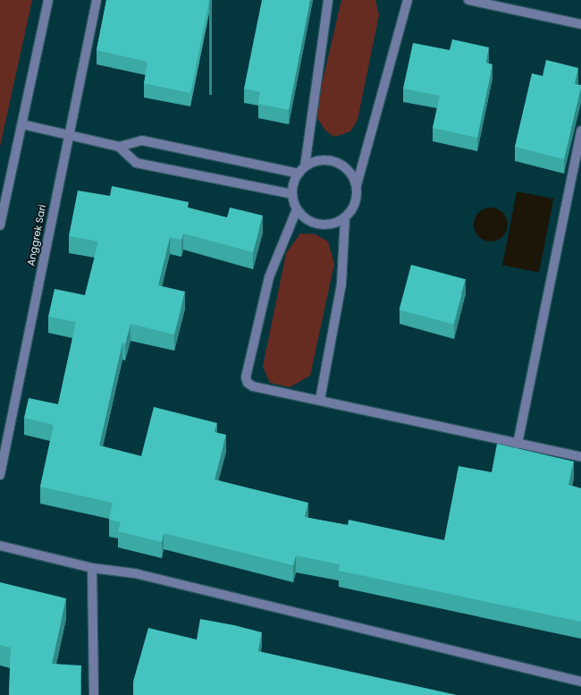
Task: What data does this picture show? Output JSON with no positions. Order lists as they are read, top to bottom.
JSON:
{
  "streets": {
    "street": ["Anggrek Sari"]
  }
}
